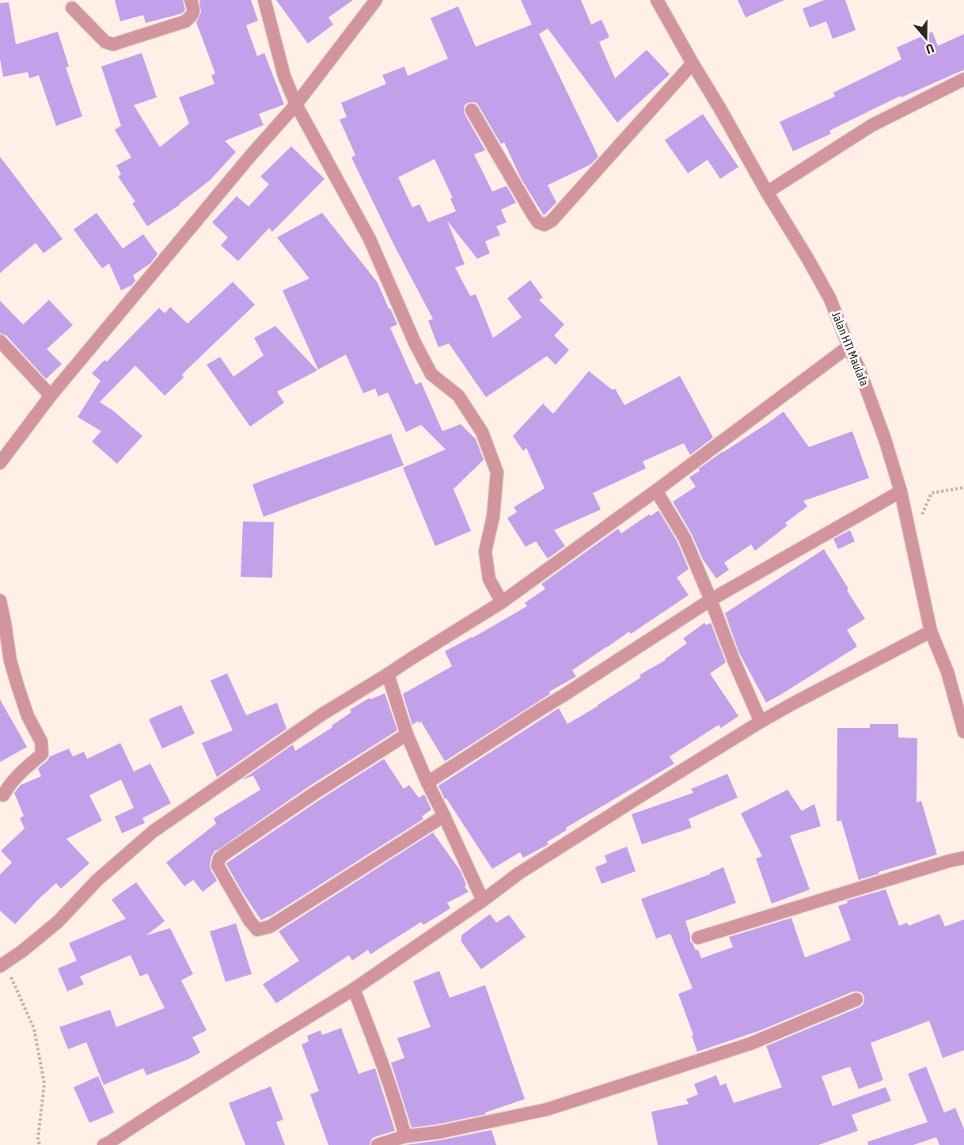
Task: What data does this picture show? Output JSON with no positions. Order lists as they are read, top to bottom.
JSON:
{
  "streets": {
    "street": ["Jalan HTI Maulafa"]
  },
  "north": "bottom"
}
